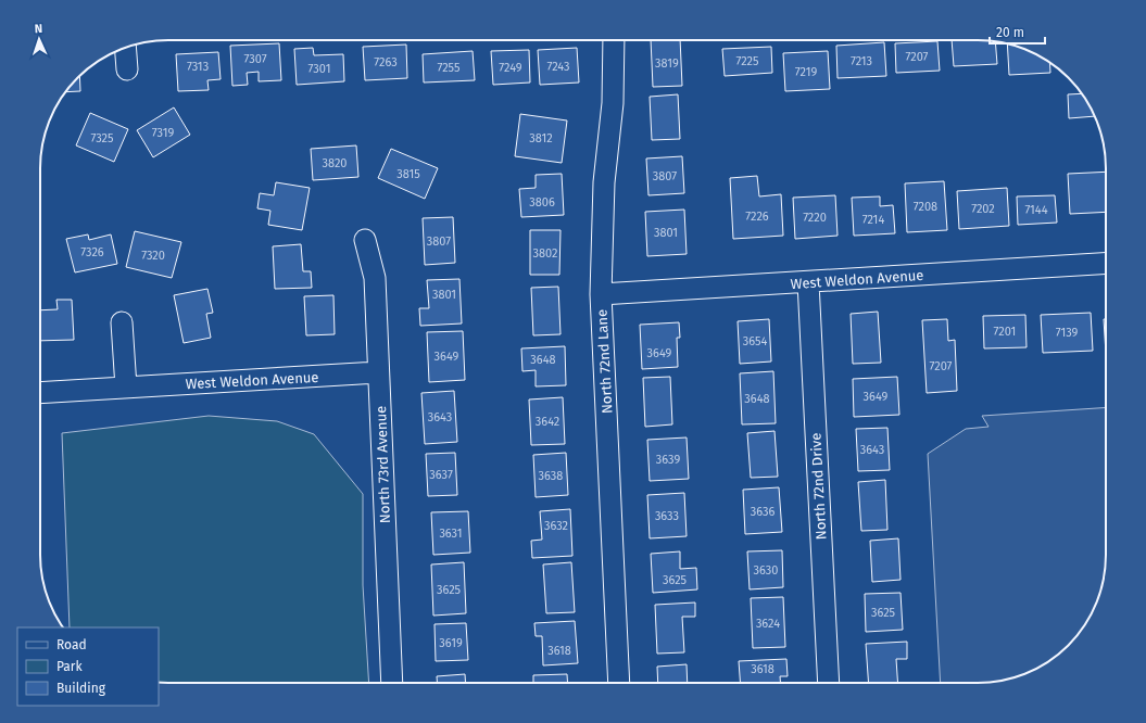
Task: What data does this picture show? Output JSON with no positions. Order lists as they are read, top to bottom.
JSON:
{
  "streets": {
    "street": [
      "West Weldon Avenue",
      "North 72nd Lane",
      "North 73rd Avenue",
      "North 72nd Drive"
    ]
  },
  "crossings": [
    ["West Weldon Avenue", "North 72nd Lane"],
    ["West Weldon Avenue", "North 73rd Avenue"],
    ["West Weldon Avenue", "North 72nd Drive"]
  ],
  "house_numbers": [
    "7207",
    "7307",
    "7225",
    "7213",
    "7263",
    "3819",
    "7313",
    "7243",
    "7255",
    "7249",
    "7301",
    "7219",
    "7319",
    "7325",
    "3812",
    "3820",
    "3815",
    "3807",
    "3806",
    "7208",
    "7202",
    "7144",
    "7226",
    "7220",
    "7214",
    "3801",
    "3807",
    "7326",
    "3802",
    "7320",
    "3801",
    "7201",
    "7139",
    "3654",
    "3649",
    "3649",
    "3648",
    "7207",
    "3649",
    "3648",
    "3643",
    "3642",
    "3643",
    "3639",
    "3637",
    "3638",
    "3636",
    "3633",
    "3632",
    "3631",
    "3630",
    "3625",
    "3625",
    "3625",
    "3624",
    "3619",
    "3618",
    "3618"
  ],
  "legend": ["Road", "Park", "Building"],
  "scale_bar": "20 m",
  "north": "top"
}
